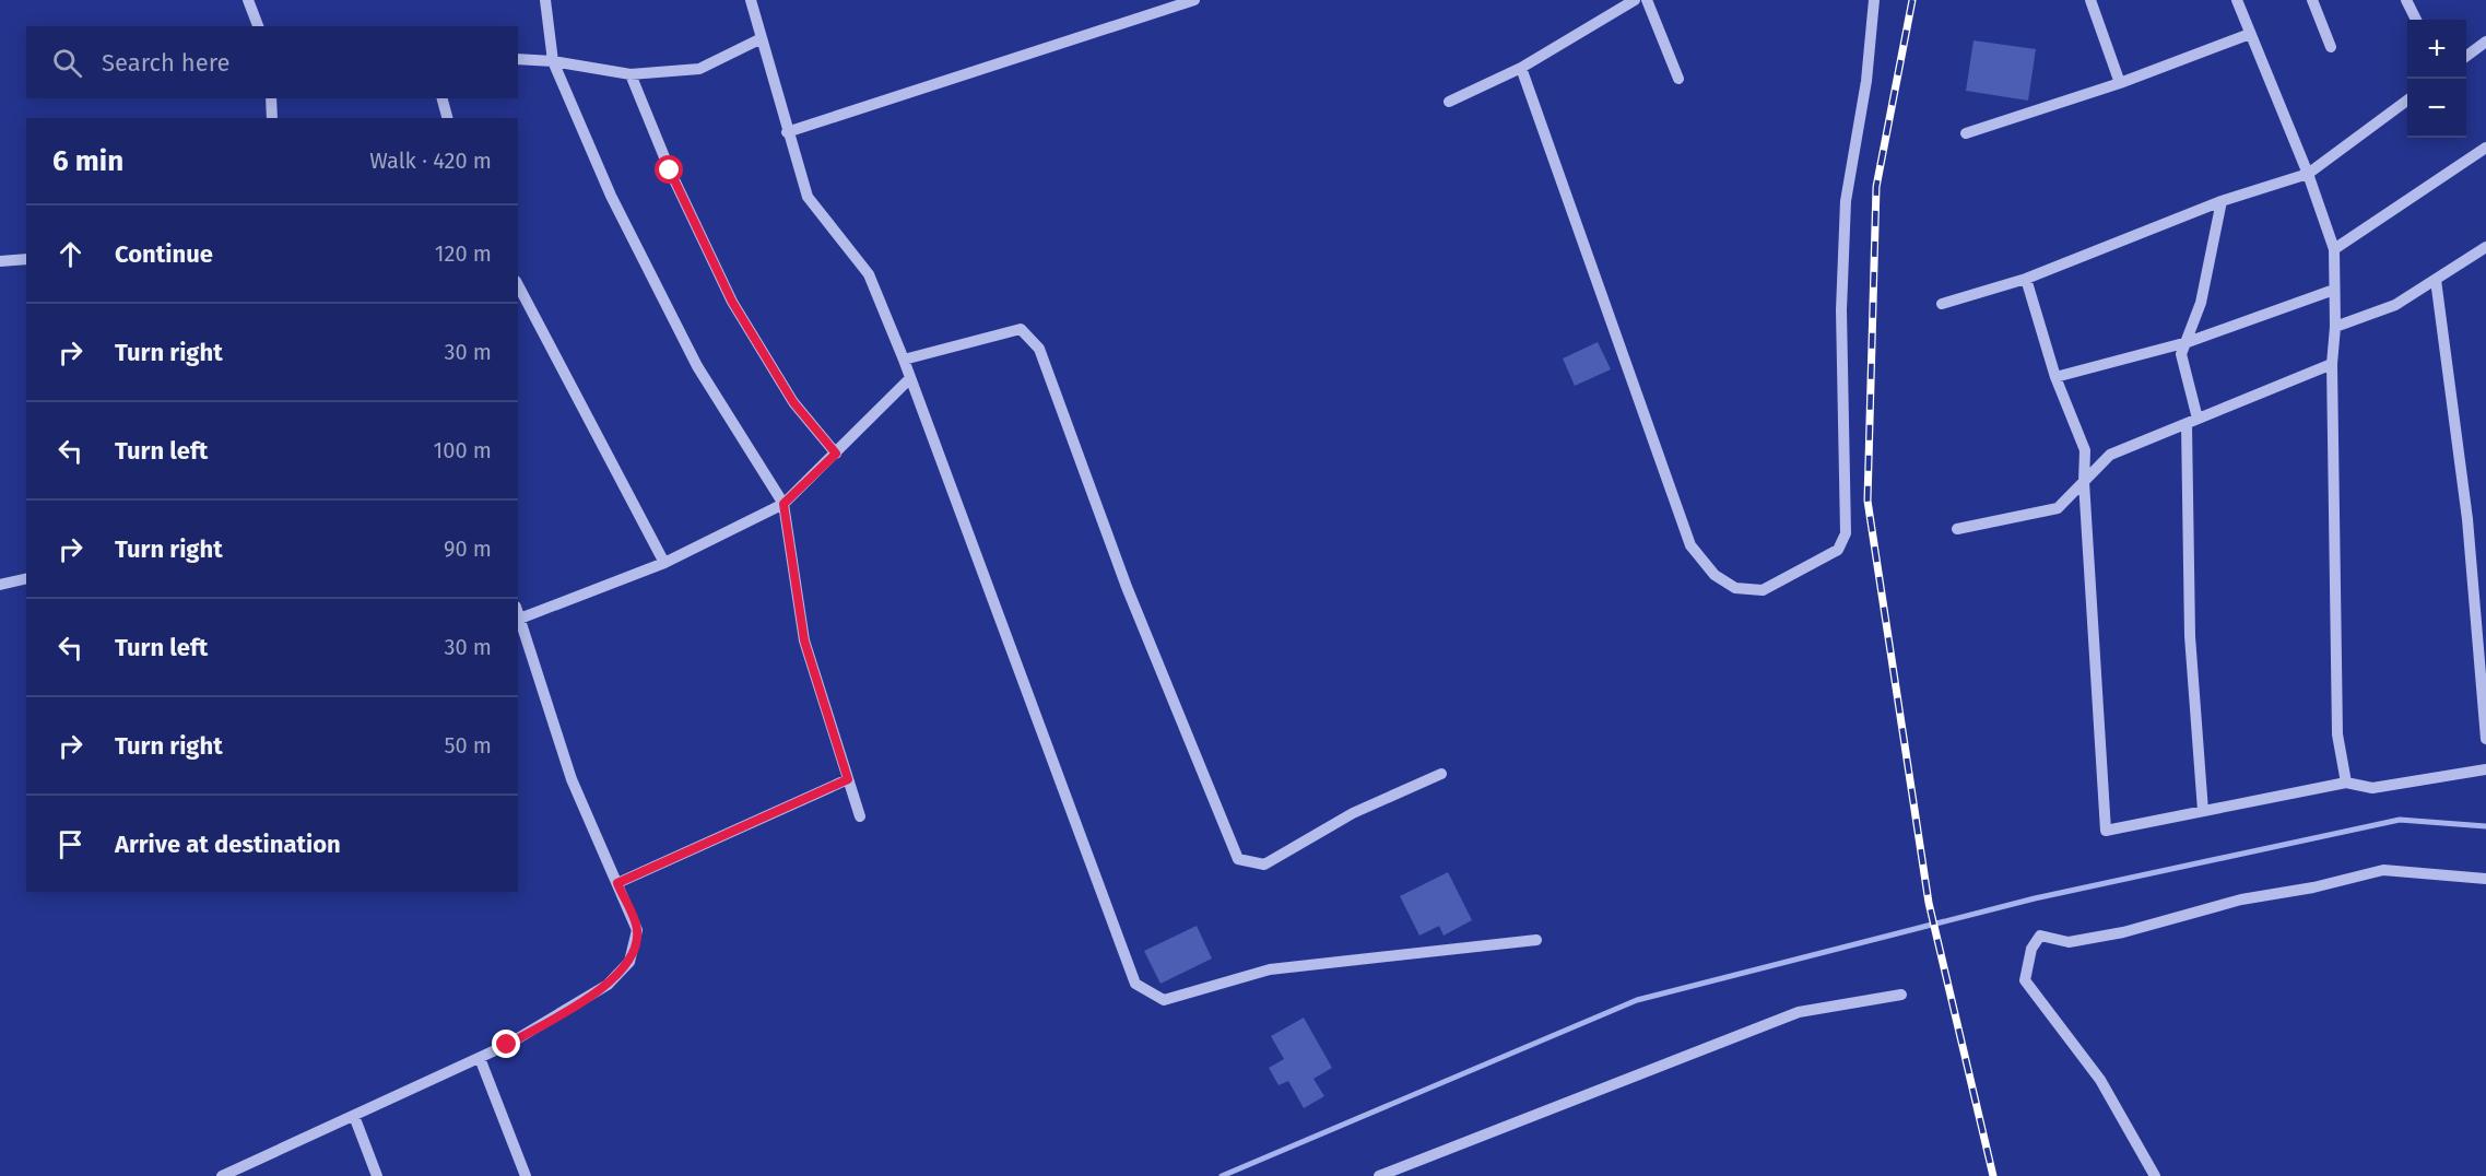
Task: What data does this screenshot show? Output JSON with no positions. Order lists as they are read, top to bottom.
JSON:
{
  "page": {
    "map_buttons": ["+", "−"],
    "search": "Search here",
    "heading": ["6 min", "Walk · 420 m"],
    "list": [
      ["Continue", "120 m"],
      ["Turn right", "30 m"],
      ["Turn left", "100 m"],
      ["Turn right", "90 m"],
      ["Turn left", "30 m"],
      ["Turn right", "50 m"],
      "Arrive at destination"
    ]
  }
}
